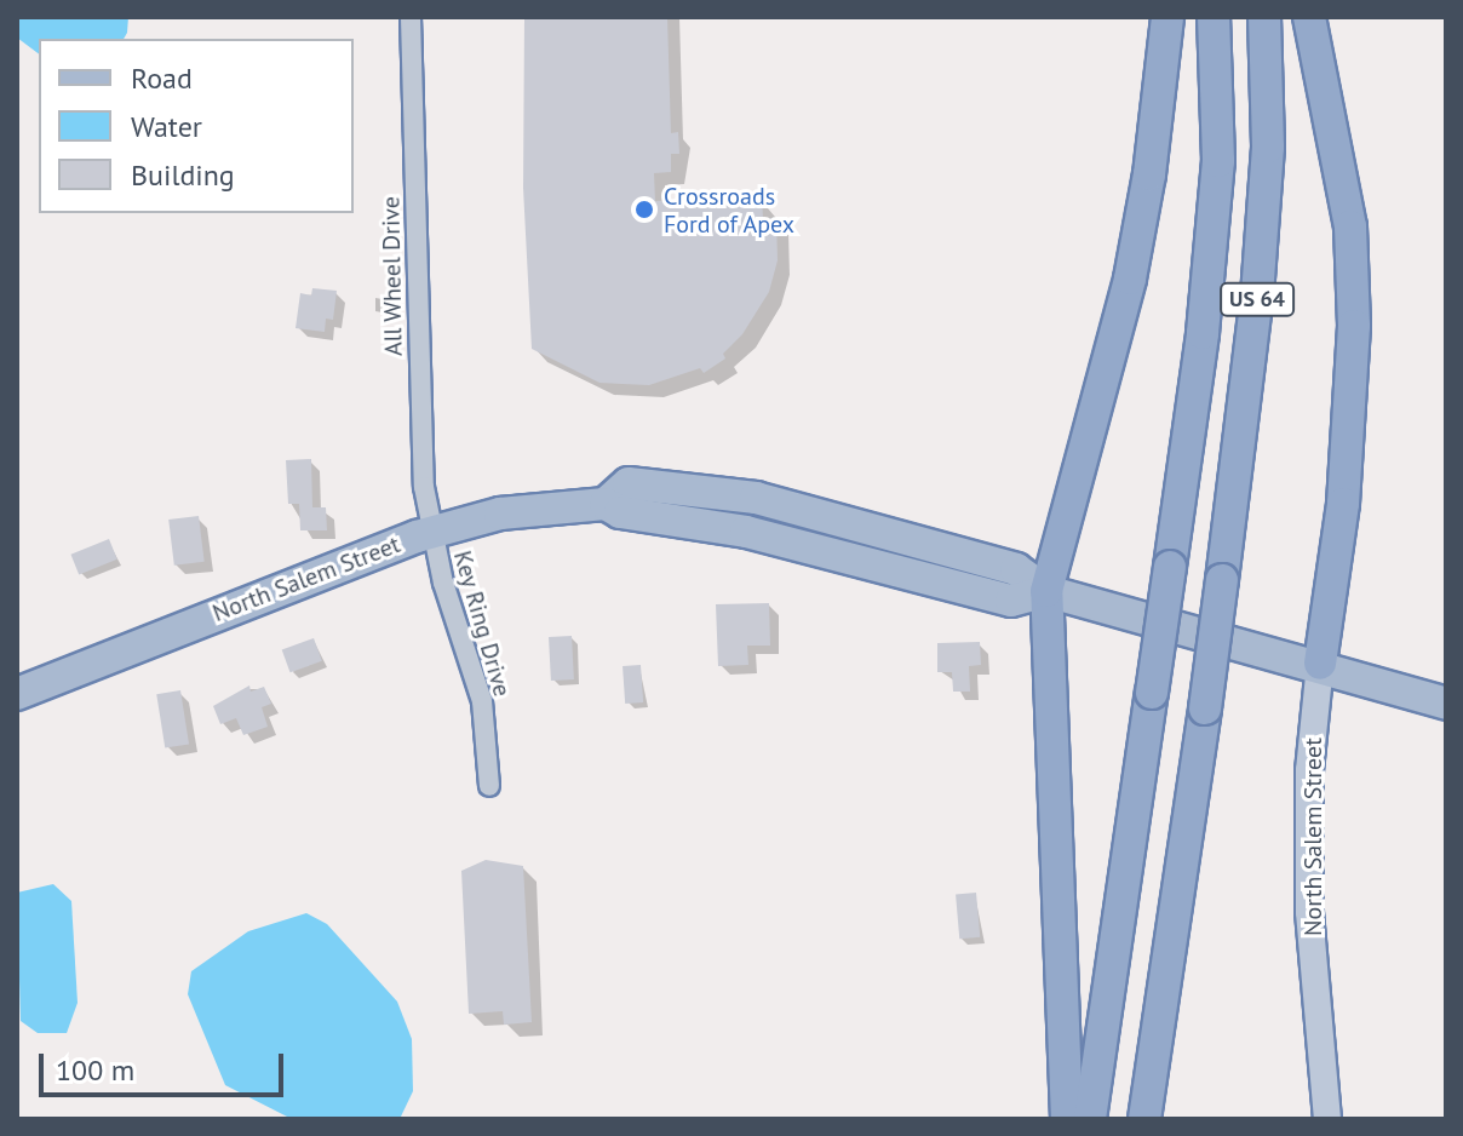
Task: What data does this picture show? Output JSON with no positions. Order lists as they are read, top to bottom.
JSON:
{
  "streets": {
    "highway": ["US 64"],
    "main road": ["North Salem Street"],
    "street": ["All Wheel Drive", "Key Ring Drive"]
  },
  "crossings": [
    ["All Wheel Drive", "North Salem Street"],
    ["All Wheel Drive", "Key Ring Drive"],
    ["North Salem Street", "Key Ring Drive"]
  ],
  "places": ["Crossroads Ford of Apex"],
  "legend": ["Road", "Water", "Building"],
  "scale_bar": "100 m"
}
